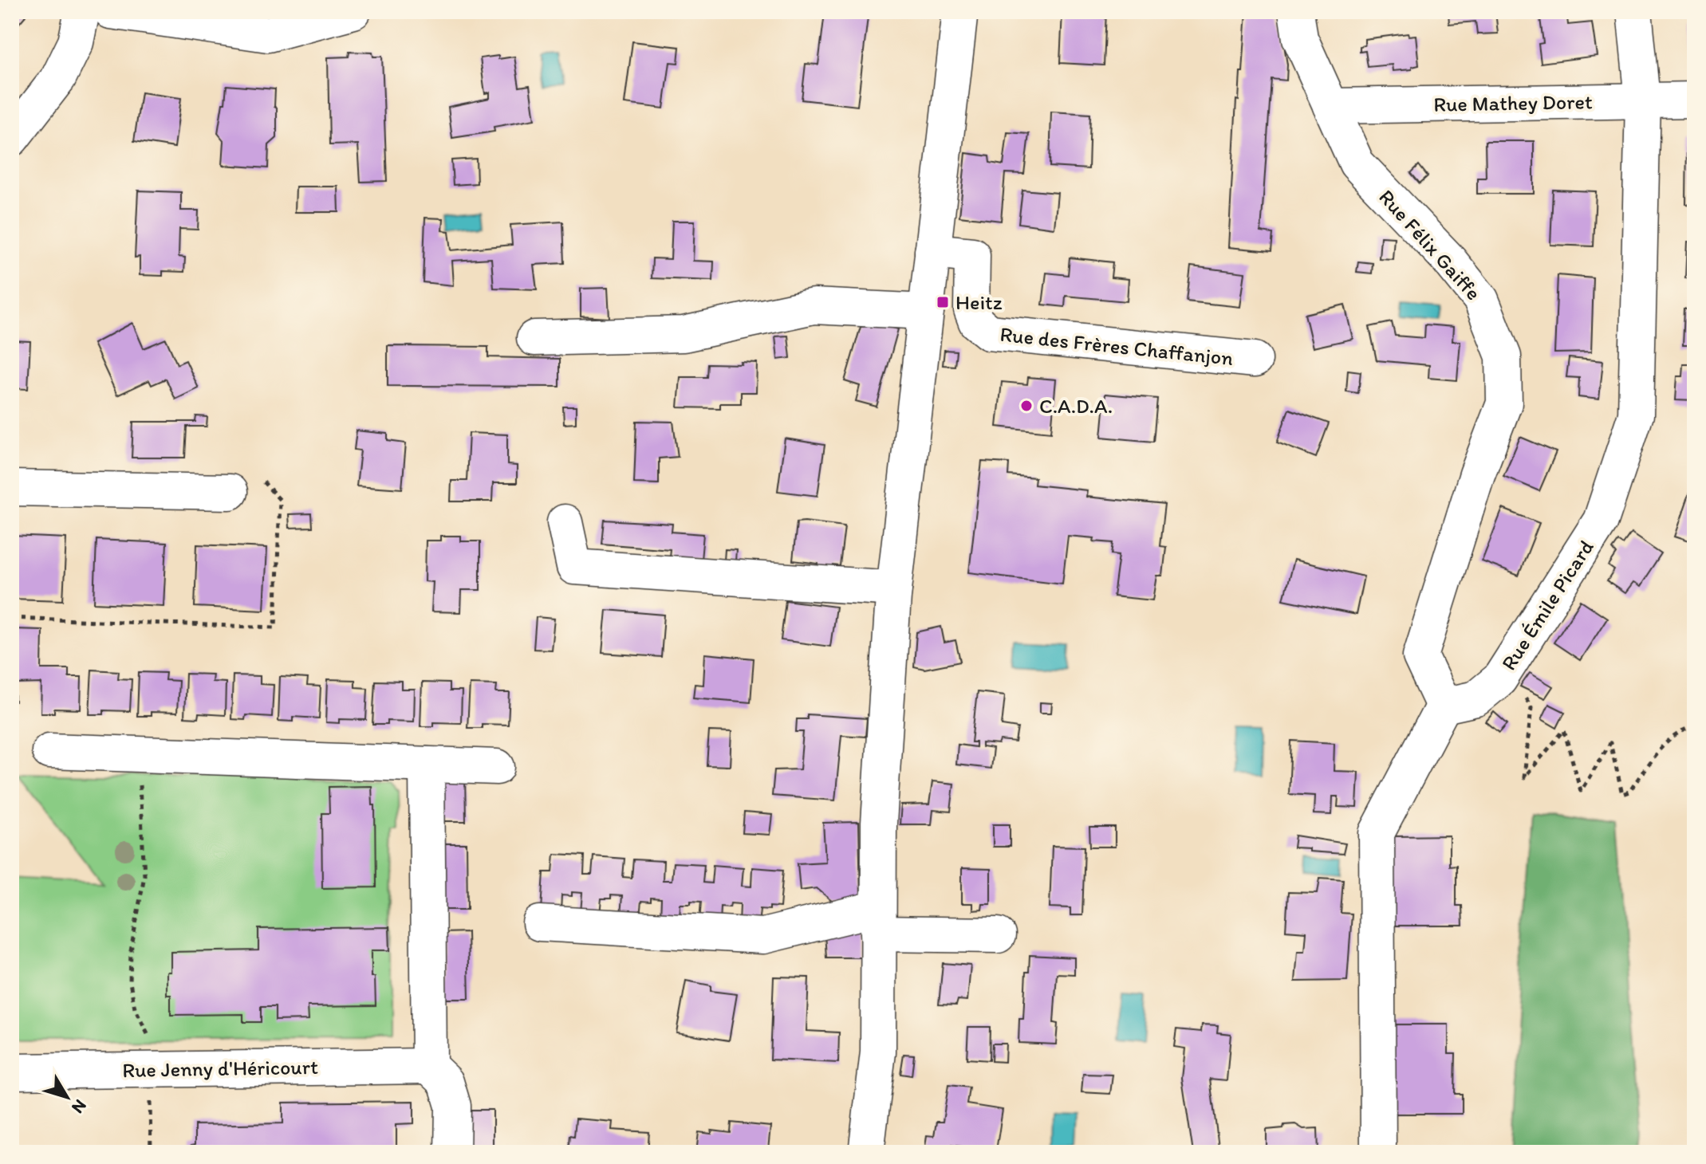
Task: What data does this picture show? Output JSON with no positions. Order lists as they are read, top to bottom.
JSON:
{
  "streets": {
    "street": [
      "Rue Mathey Doret",
      "Rue Félix Gaiffe",
      "Rue des Frères Chaffanjon",
      "Rue Émile Picard",
      "Rue Jenny d'Héricourt"
    ]
  },
  "crossings": [
    ["Rue Mathey Doret", "Rue Félix Gaiffe"],
    ["Rue Mathey Doret", "Rue Émile Picard"],
    ["Rue Félix Gaiffe", "Rue Émile Picard"]
  ],
  "places": {
    "transit": ["Heitz"],
    "other": ["C.A.D.A."]
  },
  "north": "bottom right"
}
